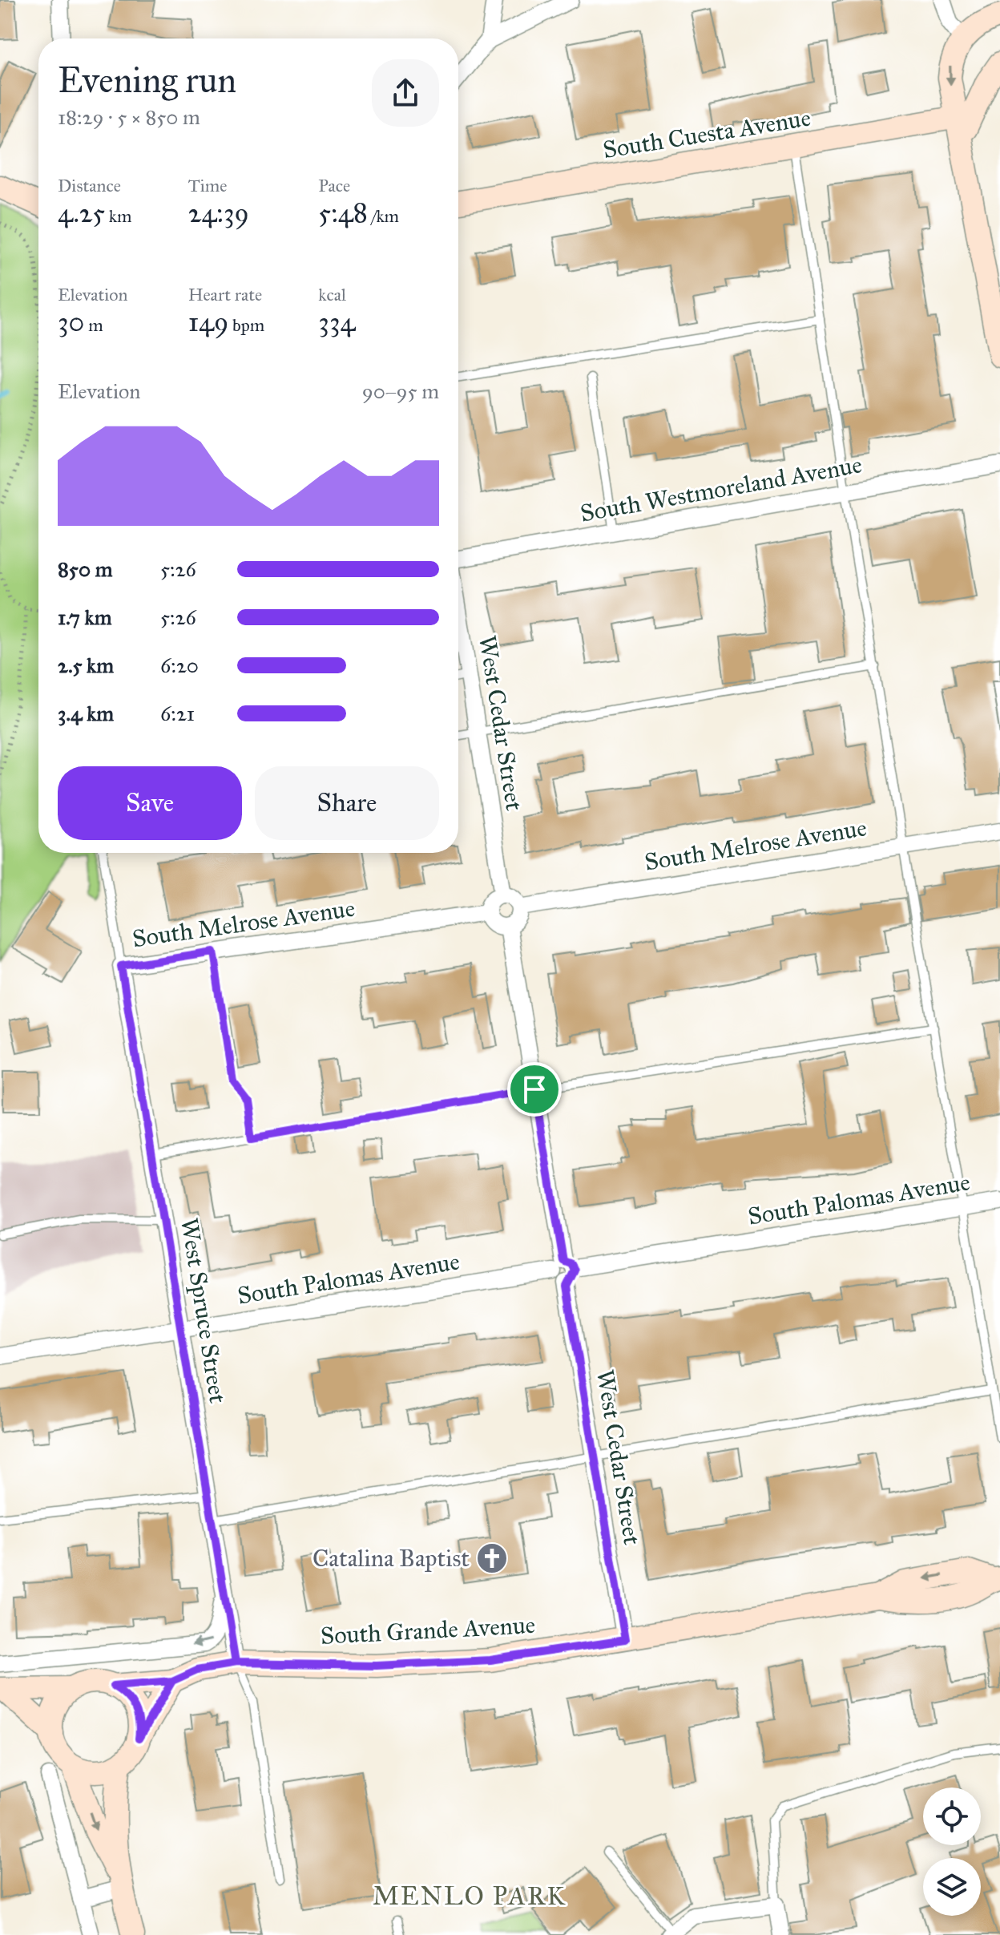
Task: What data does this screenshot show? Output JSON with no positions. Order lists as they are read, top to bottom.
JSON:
{
  "streets": {
    "main road": ["South Cuesta Avenue", "South Grande Avenue"],
    "street": [
      "South Westmoreland Avenue",
      "West Cedar Street",
      "South Melrose Avenue",
      "South Palomas Avenue",
      "West Spruce Street"
    ]
  },
  "crossings": [
    ["West Cedar Street", "South Melrose Avenue"],
    ["West Cedar Street", "South Palomas Avenue"],
    ["West Cedar Street", "South Grande Avenue"],
    ["South Melrose Avenue", "West Spruce Street"],
    ["South Palomas Avenue", "West Spruce Street"],
    ["West Spruce Street", "South Grande Avenue"]
  ],
  "districts": ["MENLO PARK"],
  "places": {
    "church": ["Catalina Baptist"]
  },
  "page": {
    "heading": ["Evening run", "18:29 · 5 × 850 m"],
    "stats": [
      ["Distance", "4.25 km"],
      ["Time", "24:39"],
      ["Pace", "5:48 /km"],
      ["Elevation", "30 m"],
      ["Heart rate", "149 bpm"],
      ["kcal", "334"]
    ],
    "chart": ["Elevation", "90–95 m"],
    "list": [
      {
        "name": "850 m",
        "note": "5:26"
      },
      {
        "name": "1.7 km",
        "note": "5:26"
      },
      {
        "name": "2.5 km",
        "note": "6:20"
      },
      {
        "name": "3.4 km",
        "note": "6:21"
      }
    ],
    "buttons": ["Save", "Share"]
  }
}
